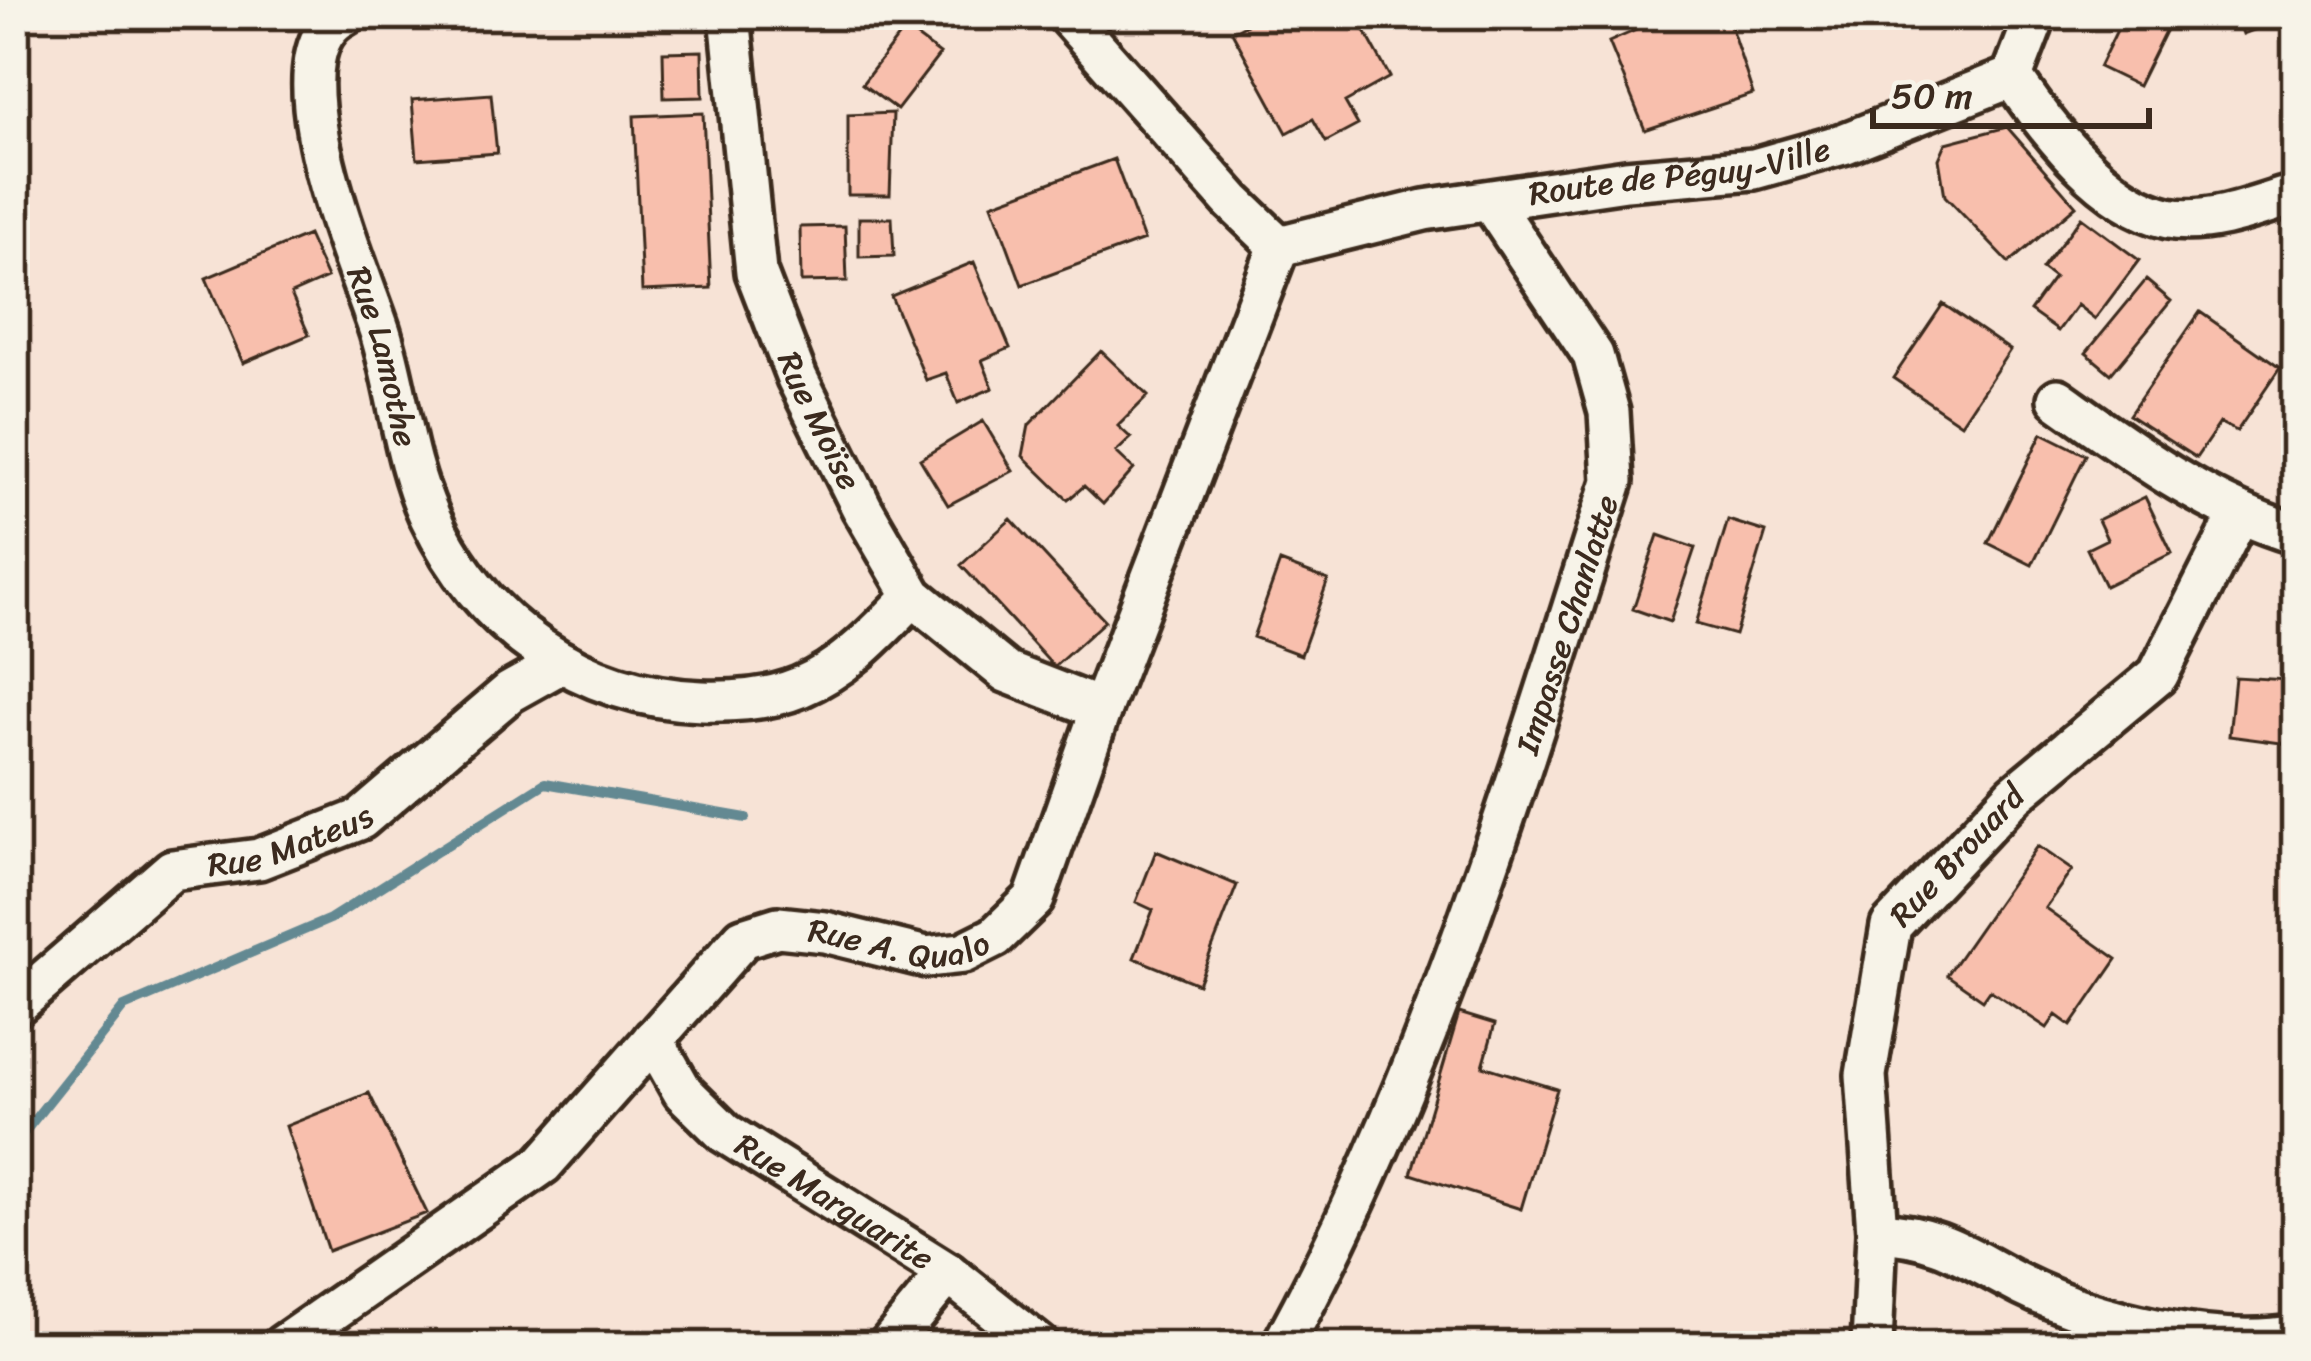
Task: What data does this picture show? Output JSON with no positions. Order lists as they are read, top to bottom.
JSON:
{
  "streets": {
    "street": [
      "Route de Péguy-Ville",
      "Rue Lamothe",
      "Rue Moïse",
      "Impasse Chanlatte",
      "Rue Mateus",
      "Rue Brouard",
      "Rue A. Qualo",
      "Rue Marguarite"
    ]
  },
  "crossings": [
    ["Route de Péguy-Ville", "Impasse Chanlatte"],
    ["Route de Péguy-Ville", "Rue A. Qualo"],
    ["Rue Lamothe", "Rue Moïse"],
    ["Rue Lamothe", "Rue Mateus"],
    ["Rue Moïse", "Rue A. Qualo"],
    ["Rue A. Qualo", "Rue Marguarite"]
  ],
  "scale_bar": "50 m"
}
